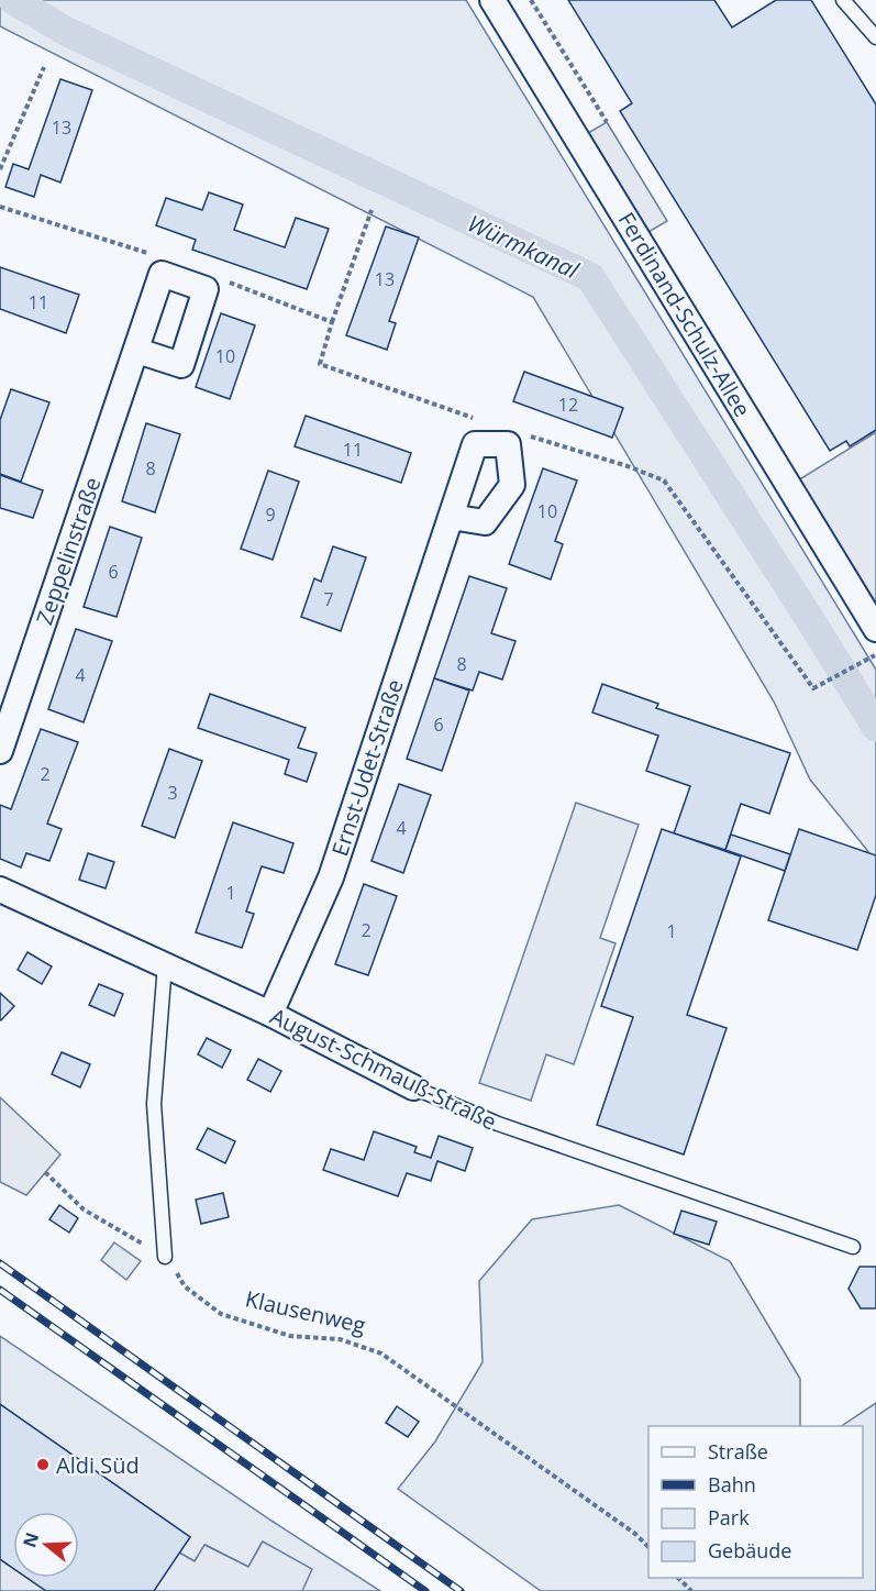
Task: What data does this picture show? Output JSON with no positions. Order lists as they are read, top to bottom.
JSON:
{
  "streets": {
    "street": [
      "Ferdinand-Schulz-Allee",
      "Zeppelinstraße",
      "Ernst-Udet-Straße",
      "August-Schmauß-Straße"
    ],
    "path": ["Klausenweg"]
  },
  "crossings": [
    ["Ernst-Udet-Straße", "August-Schmauß-Straße"]
  ],
  "water": ["Würmkanal"],
  "places": ["Aldi Süd"],
  "house_numbers": [
    "13",
    "13",
    "11",
    "10",
    "12",
    "11",
    "8",
    "10",
    "9",
    "6",
    "7",
    "8",
    "4",
    "6",
    "2",
    "3",
    "4",
    "1",
    "2",
    "1"
  ],
  "legend": [
    "Straße",
    "Bahn",
    "Park",
    "Gebäude"
  ],
  "north": "left"
}
